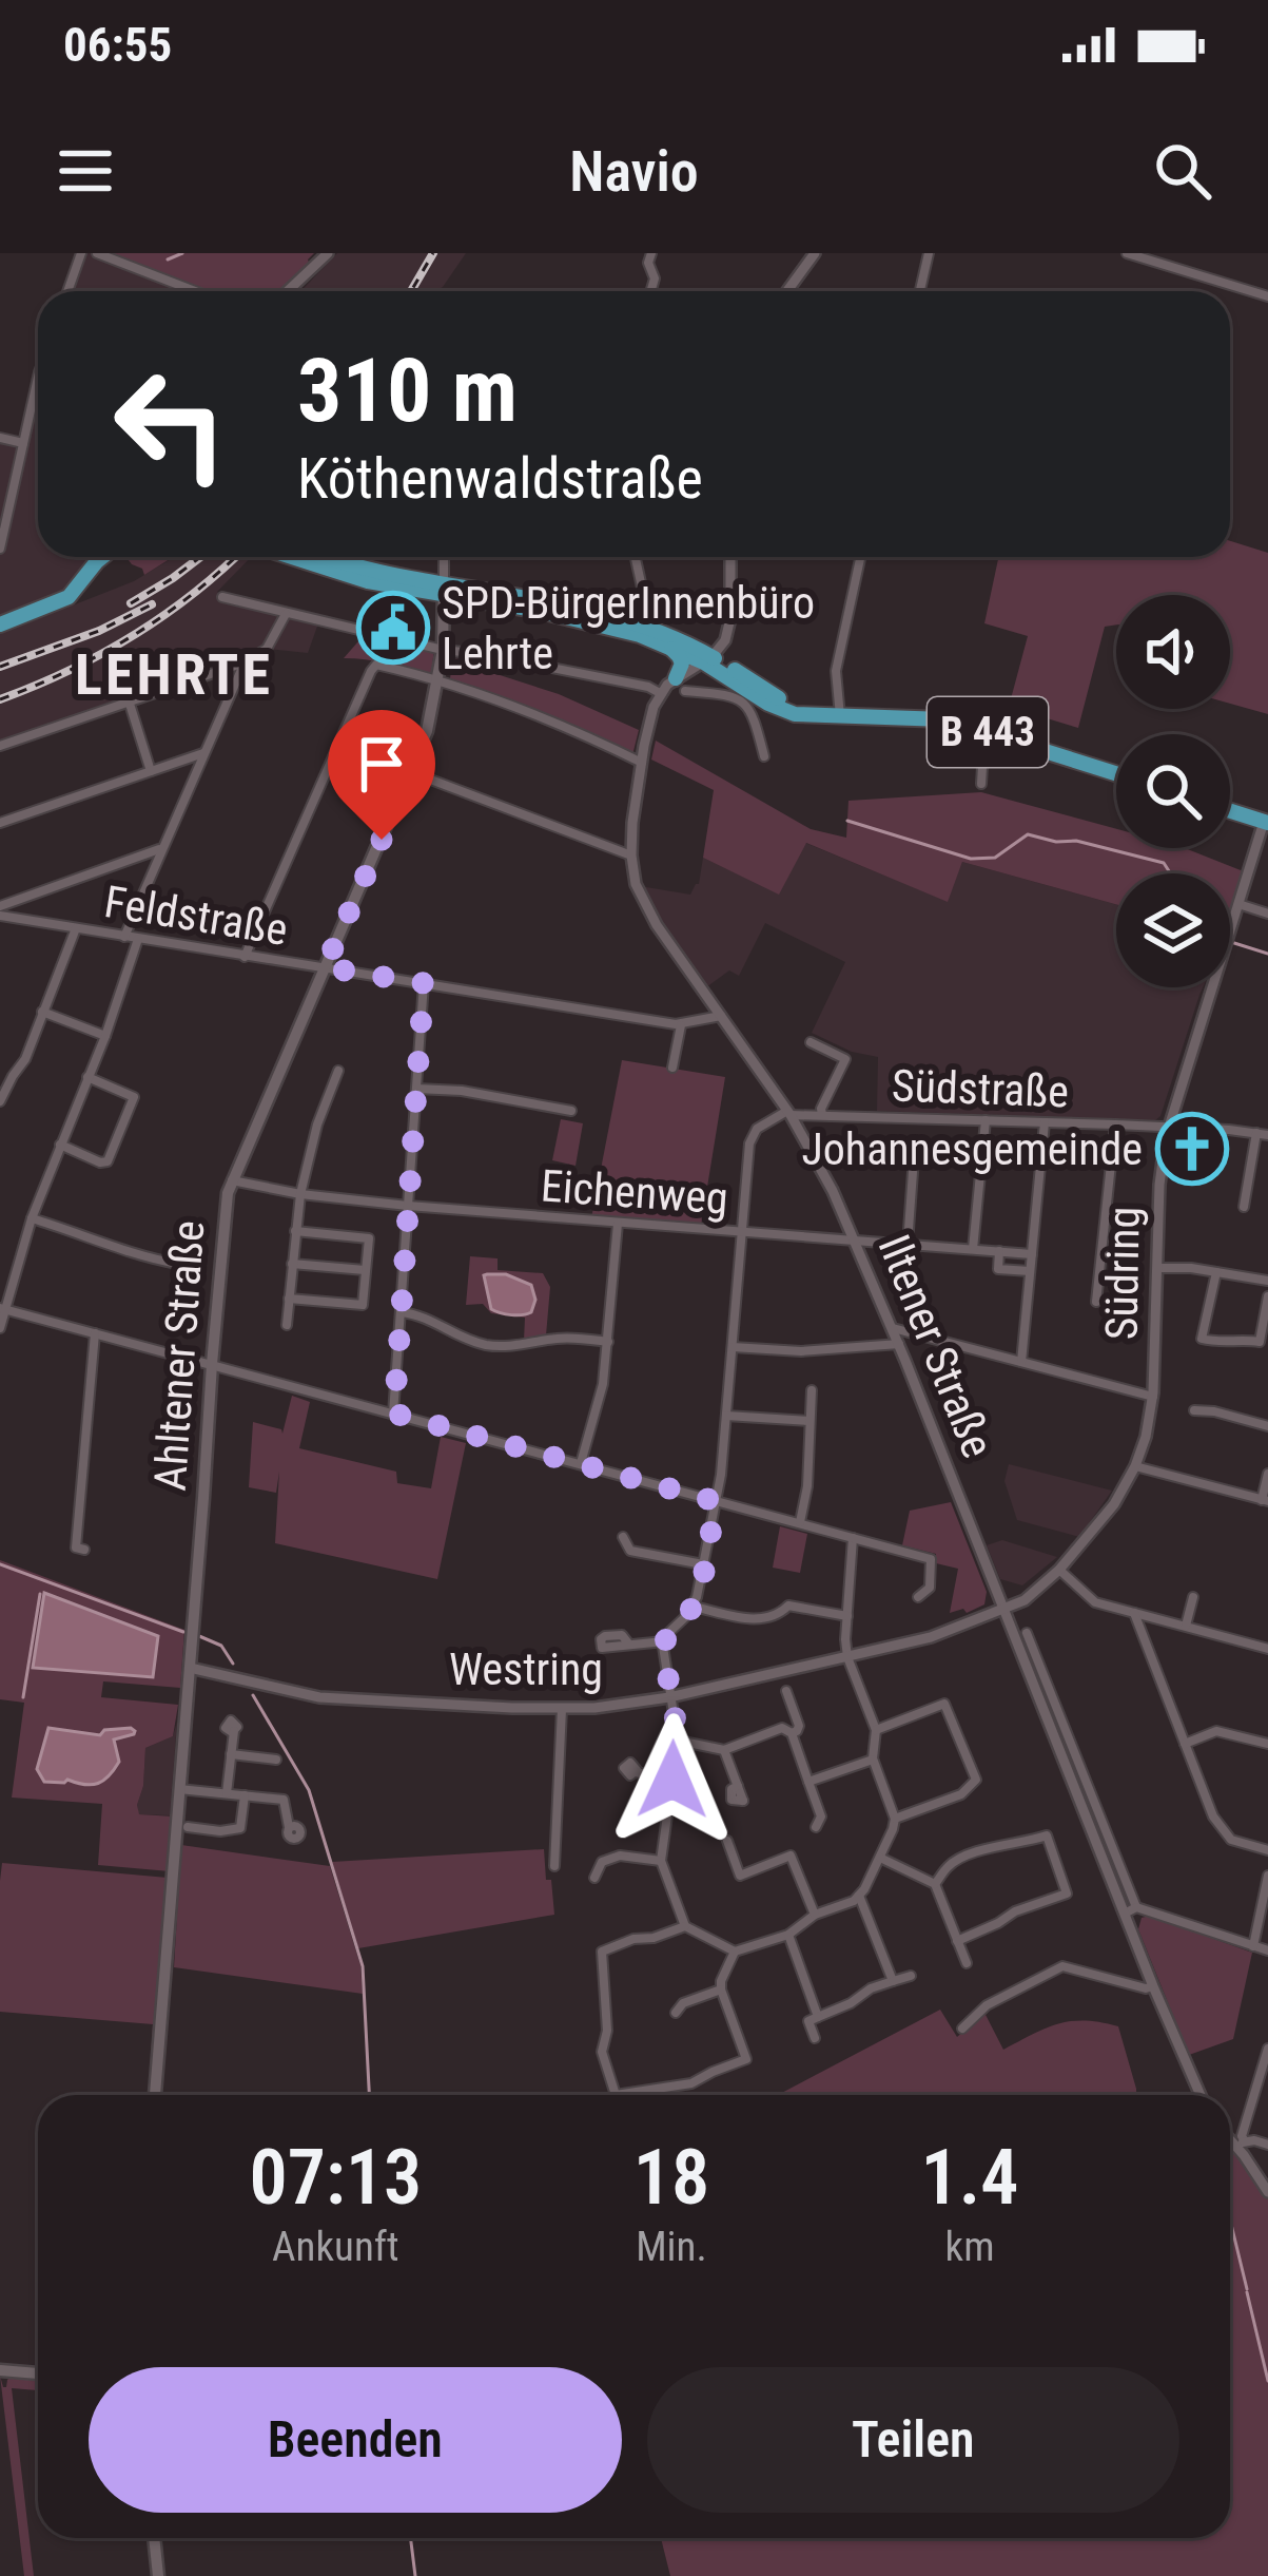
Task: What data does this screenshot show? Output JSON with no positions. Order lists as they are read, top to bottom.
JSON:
{
  "streets": {
    "main road": ["B 443", "Ahltener Straße"],
    "street": [
      "Feldstraße",
      "Südstraße",
      "Eichenweg",
      "Südring",
      "Iltener Straße",
      "Westring"
    ]
  },
  "crossings": [
    ["B 443", "Ahltener Straße"],
    ["Feldstraße", "Iltener Straße"],
    ["Feldstraße", "Ahltener Straße"],
    ["Südstraße", "Südring"],
    ["Südstraße", "Iltener Straße"],
    ["Eichenweg", "Iltener Straße"],
    ["Eichenweg", "Ahltener Straße"],
    ["Südring", "Iltener Straße"],
    ["Südring", "Westring"],
    ["Iltener Straße", "Westring"],
    ["Ahltener Straße", "Westring"]
  ],
  "districts": ["LEHRTE"],
  "places": {
    "public building": ["SPD-BürgerInnenbüro Lehrte"],
    "church": ["Johannesgemeinde"]
  },
  "page": {
    "status": "06:55",
    "header": "Navio",
    "turn": ["310 m", "Köthenwaldstraße"],
    "eta": [
      "07:13",
      "Ankunft",
      "18",
      "Min.",
      "1.4",
      "km"
    ],
    "buttons": ["Beenden", "Teilen"]
  }
}
